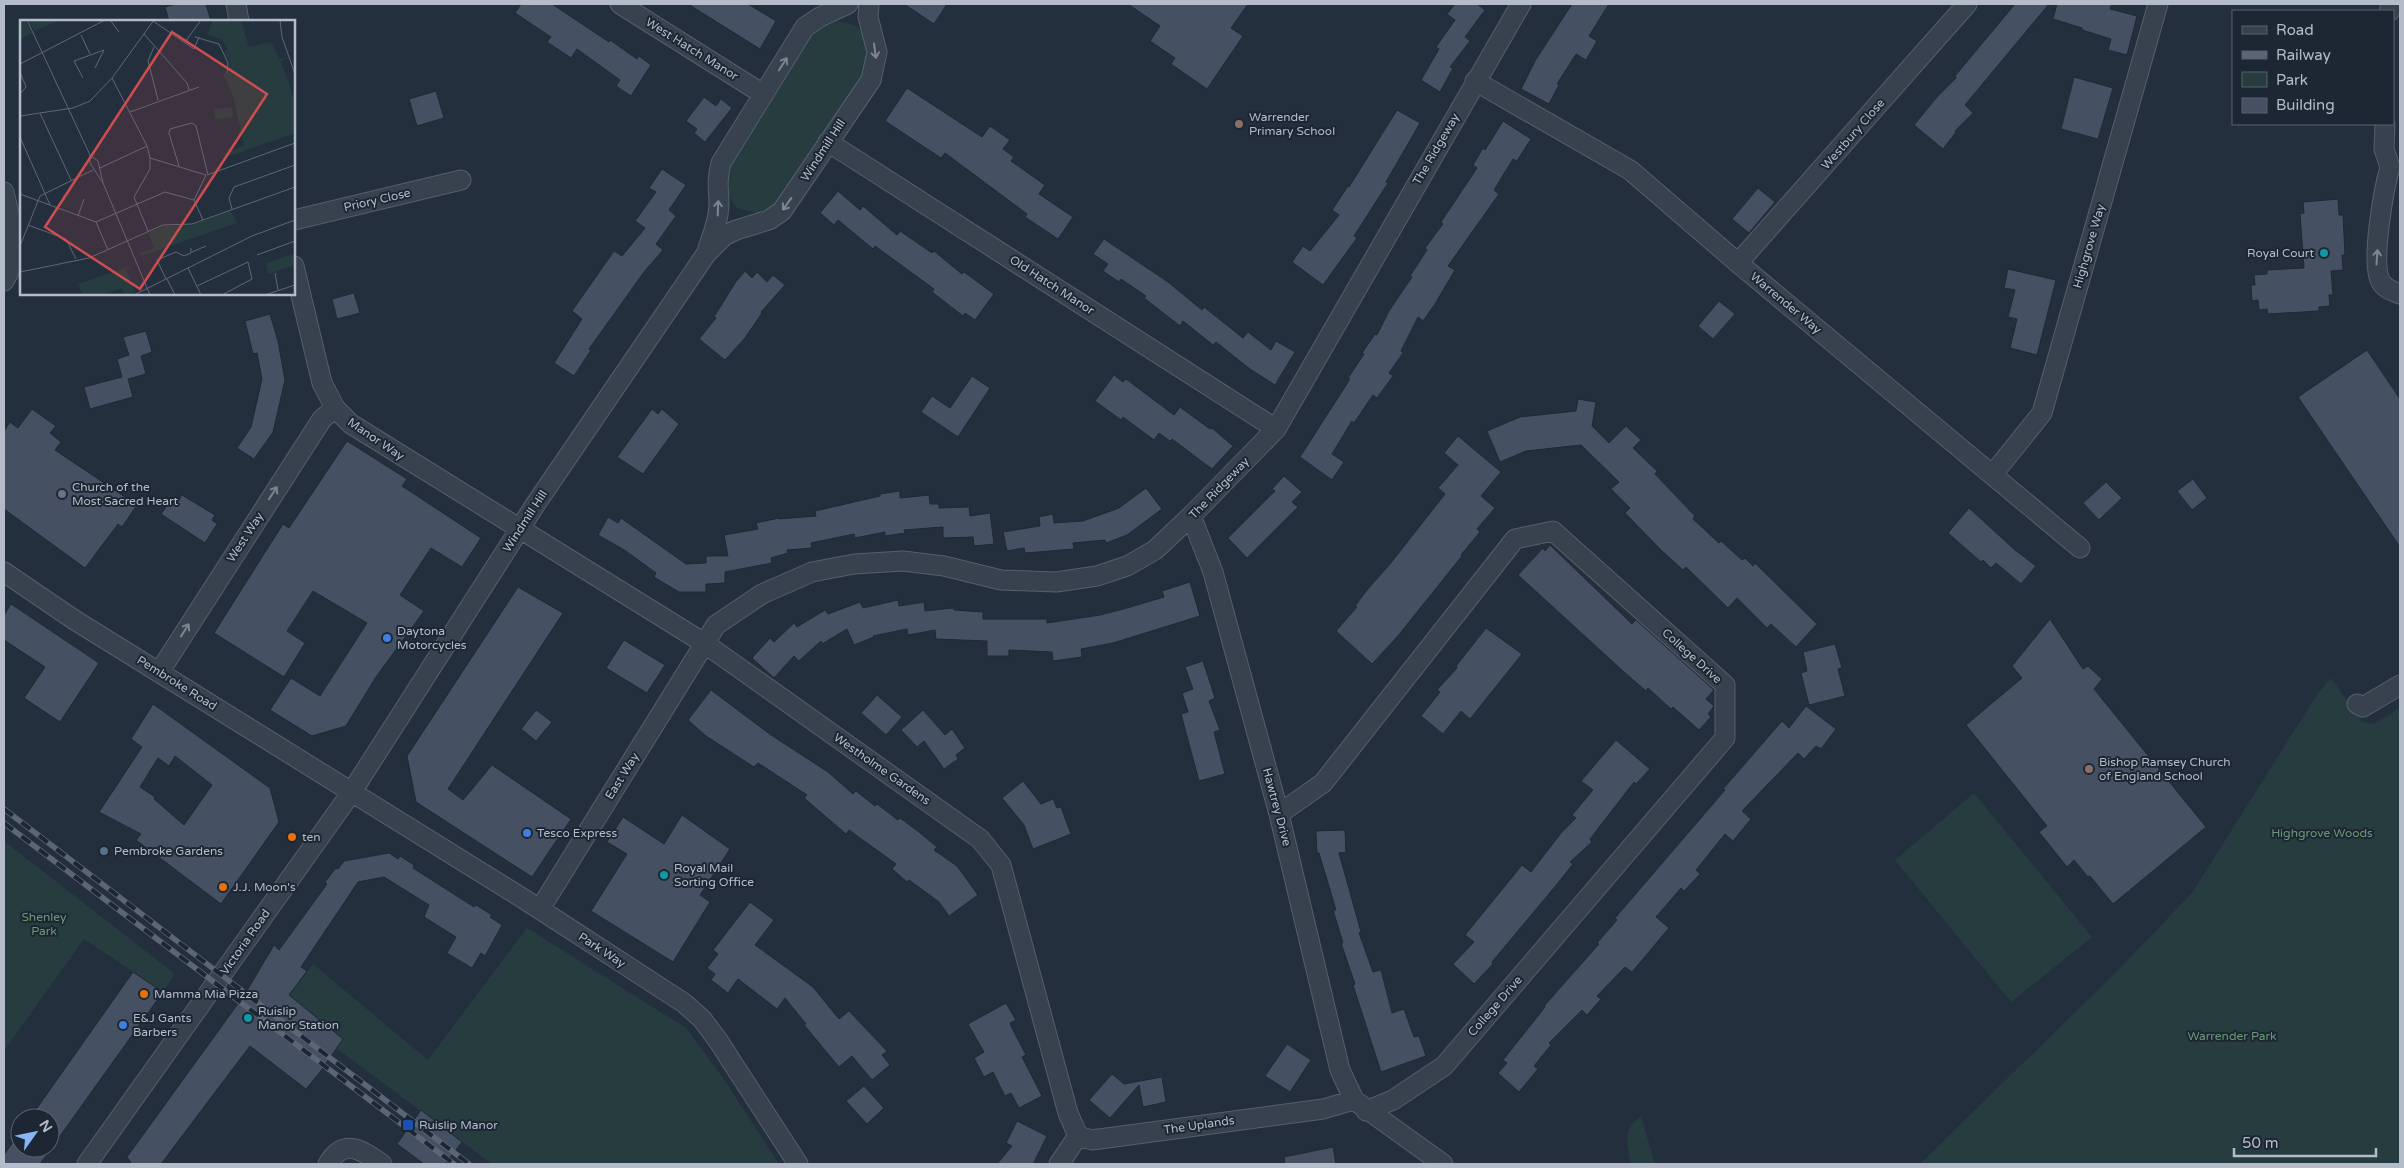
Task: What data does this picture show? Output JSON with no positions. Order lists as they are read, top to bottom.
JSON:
{
  "streets": {
    "street": [
      "West Hatch Manor",
      "Westbury Close",
      "The Ridgeway",
      "Windmill Hill",
      "Priory Close",
      "Highgrove Way",
      "Old Hatch Manor",
      "Warrender Way",
      "Manor Way",
      "West Way",
      "College Drive",
      "Pembroke Road",
      "Westholme Gardens",
      "East Way",
      "Hawtrey Drive",
      "Victoria Road",
      "Park Way",
      "The Uplands"
    ]
  },
  "crossings": [
    ["West Hatch Manor", "Windmill Hill"],
    ["Westbury Close", "Warrender Way"],
    ["The Ridgeway", "Old Hatch Manor"],
    ["The Ridgeway", "Warrender Way"],
    ["The Ridgeway", "Westholme Gardens"],
    ["The Ridgeway", "East Way"],
    ["The Ridgeway", "Hawtrey Drive"],
    ["Windmill Hill", "Old Hatch Manor"],
    ["Windmill Hill", "Manor Way"],
    ["Windmill Hill", "Pembroke Road"],
    ["Windmill Hill", "Westholme Gardens"],
    ["Windmill Hill", "Victoria Road"],
    ["Windmill Hill", "Park Way"],
    ["Highgrove Way", "Warrender Way"],
    ["Manor Way", "West Way"],
    ["Manor Way", "Westholme Gardens"],
    ["West Way", "Pembroke Road"],
    ["College Drive", "Hawtrey Drive"],
    ["College Drive", "The Uplands"],
    ["Pembroke Road", "Victoria Road"],
    ["Pembroke Road", "Park Way"],
    ["Westholme Gardens", "East Way"],
    ["Westholme Gardens", "The Uplands"],
    ["East Way", "Park Way"],
    ["Hawtrey Drive", "The Uplands"],
    ["Victoria Road", "Park Way"]
  ],
  "one_way": ["West Way"],
  "parks": ["Highgrove Woods", "Shenley Park", "Warrender Park"],
  "places": {
    "other": [
      "Warrender Primary School",
      "Royal Court",
      "Church of the Most Sacred Heart",
      "Daytona Motorcycles",
      "Bishop Ramsey Church of England School",
      "Tesco Express",
      "ten",
      "Pembroke Gardens",
      "Royal Mail Sorting Office",
      "J.J. Moon's",
      "Mamma Mia Pizza",
      "Ruislip Manor Station",
      "E&J Gants Barbers"
    ],
    "transit": ["Ruislip Manor"]
  },
  "legend": [
    "Road",
    "Railway",
    "Park",
    "Building"
  ],
  "scale_bar": "50 m",
  "north": "top right"
}
